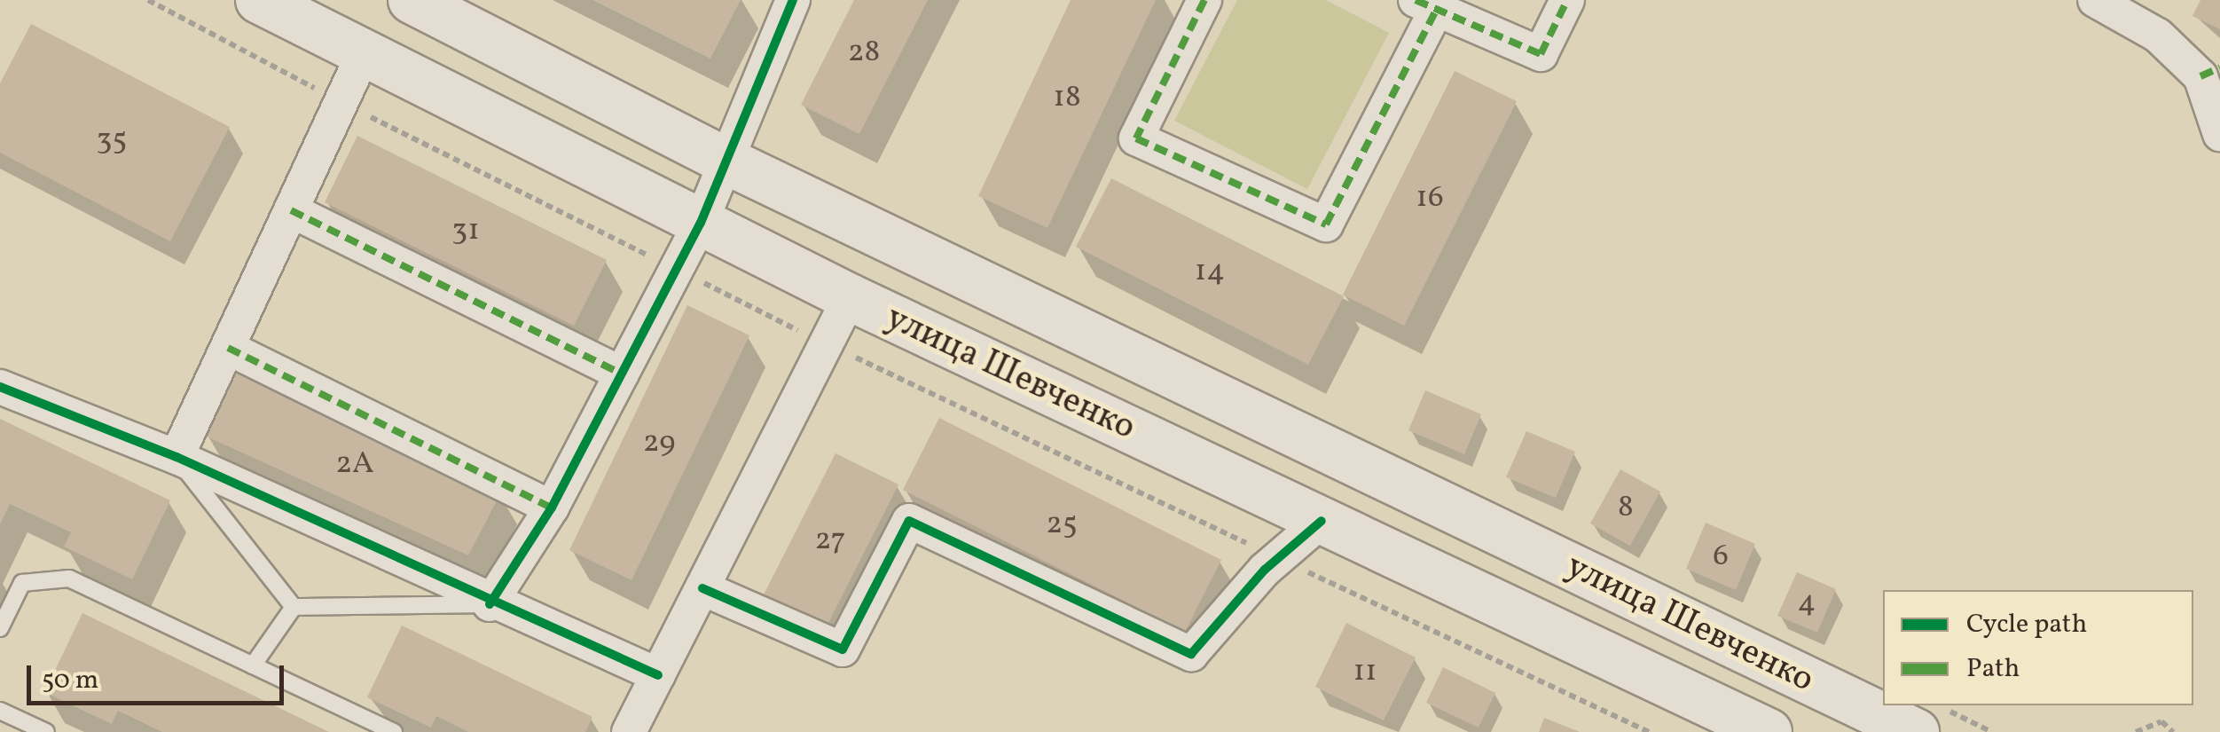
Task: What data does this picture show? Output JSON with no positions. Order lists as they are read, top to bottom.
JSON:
{
  "streets": {
    "main road": ["улица Шевченко"]
  },
  "house_numbers": [
    "28",
    "18",
    "35",
    "16",
    "31",
    "14",
    "29",
    "2А",
    "8",
    "25",
    "27",
    "6",
    "4",
    "11"
  ],
  "legend": ["Cycle path", "Path"],
  "scale_bar": "50 m"
}
